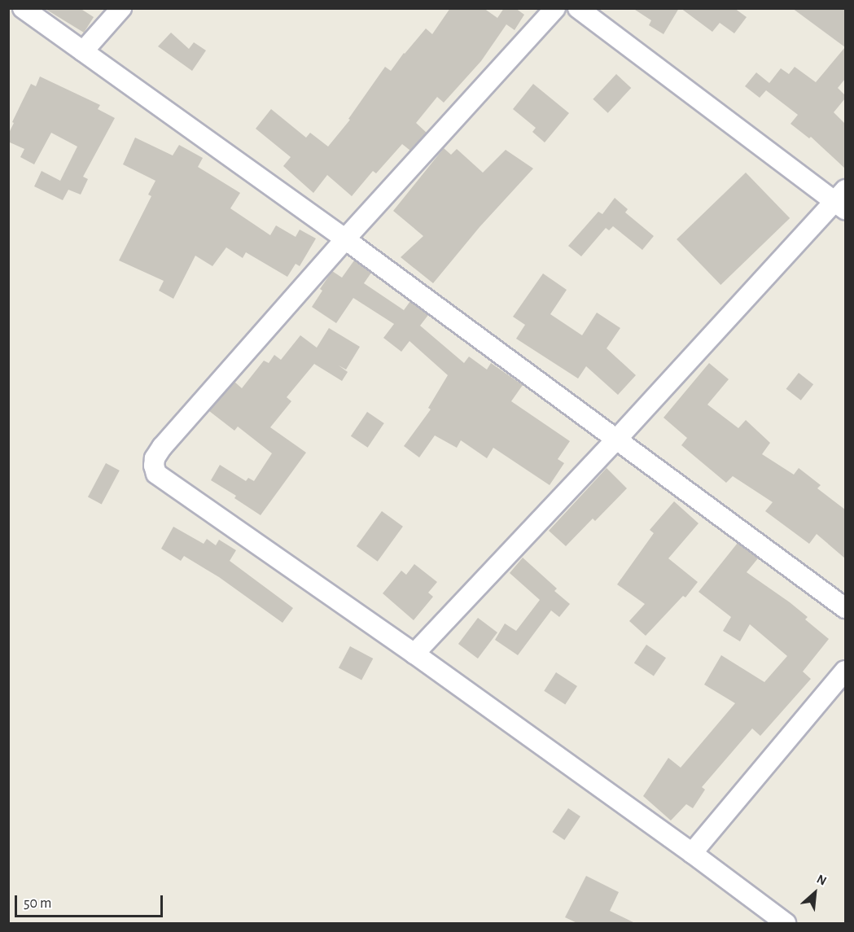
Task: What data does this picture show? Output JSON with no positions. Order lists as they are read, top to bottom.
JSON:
{
  "scale_bar": "50 m",
  "north": "top right"
}
